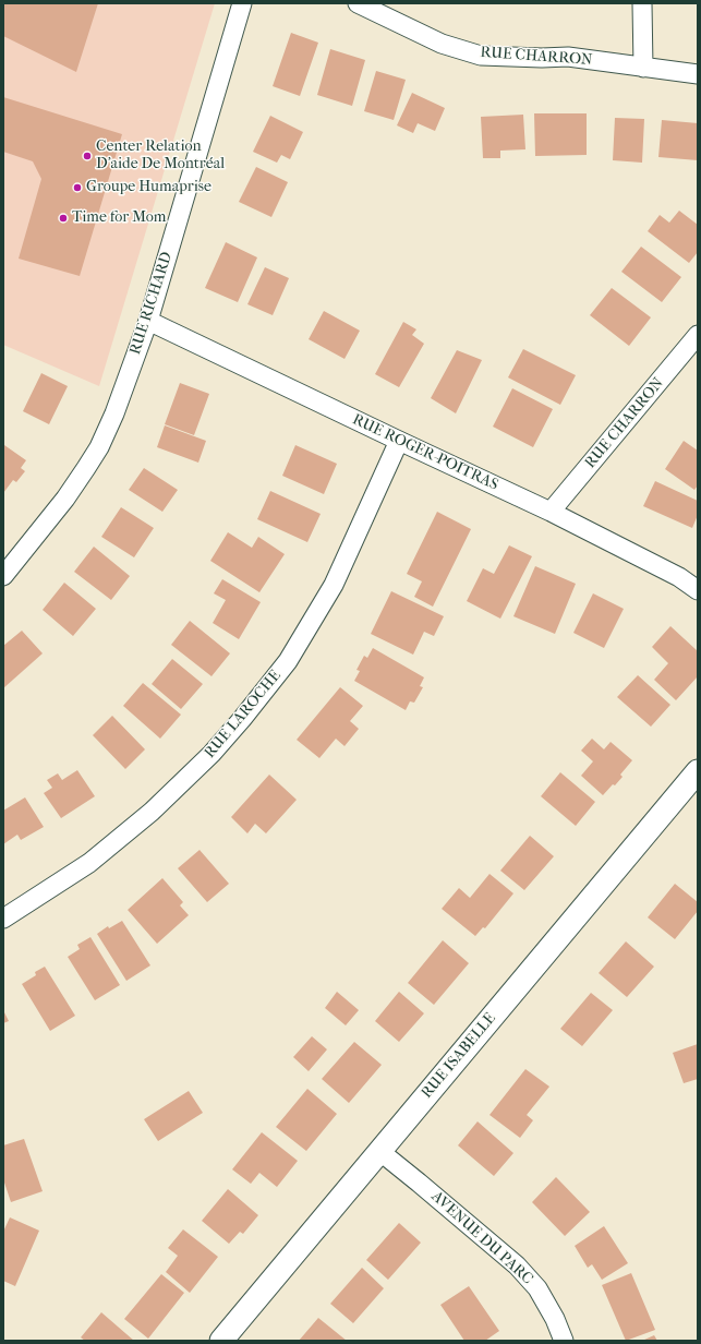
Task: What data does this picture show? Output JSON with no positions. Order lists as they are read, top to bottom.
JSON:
{
  "streets": {
    "street": [
      "RUE CHARRON",
      "RUE RICHARD",
      "RUE ROGER-POITRAS",
      "RUE LAROCHE",
      "RUE ISABELLE",
      "AVENUE DU PARC"
    ]
  },
  "crossings": [
    ["RUE CHARRON", "RUE ROGER-POITRAS"],
    ["RUE RICHARD", "RUE ROGER-POITRAS"],
    ["RUE ROGER-POITRAS", "RUE LAROCHE"],
    ["RUE ISABELLE", "AVENUE DU PARC"]
  ],
  "places": ["Center Relation D'aide De Montréal", "Groupe Humaprise", "Time for Mom"]
}
